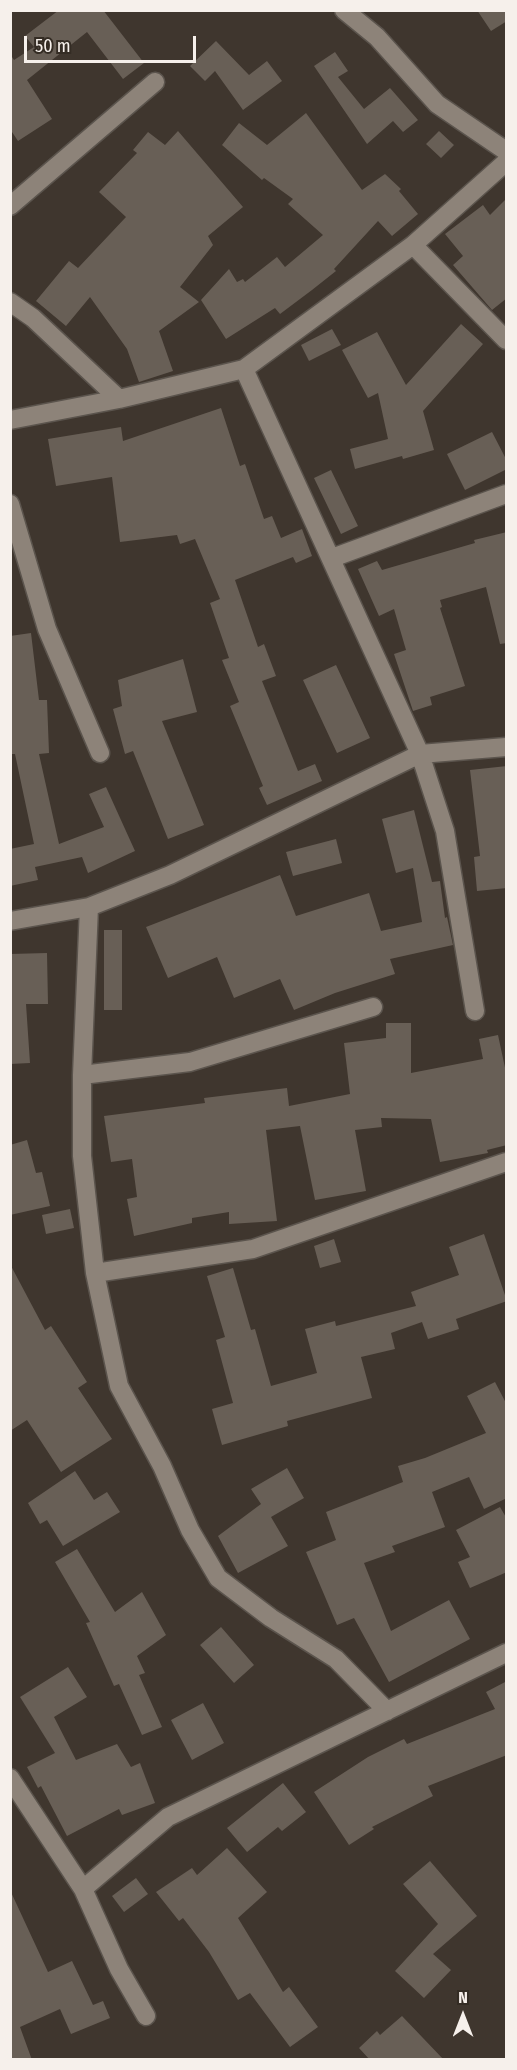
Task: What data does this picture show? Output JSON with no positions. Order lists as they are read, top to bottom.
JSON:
{
  "scale_bar": "50 m",
  "north": "top"
}
